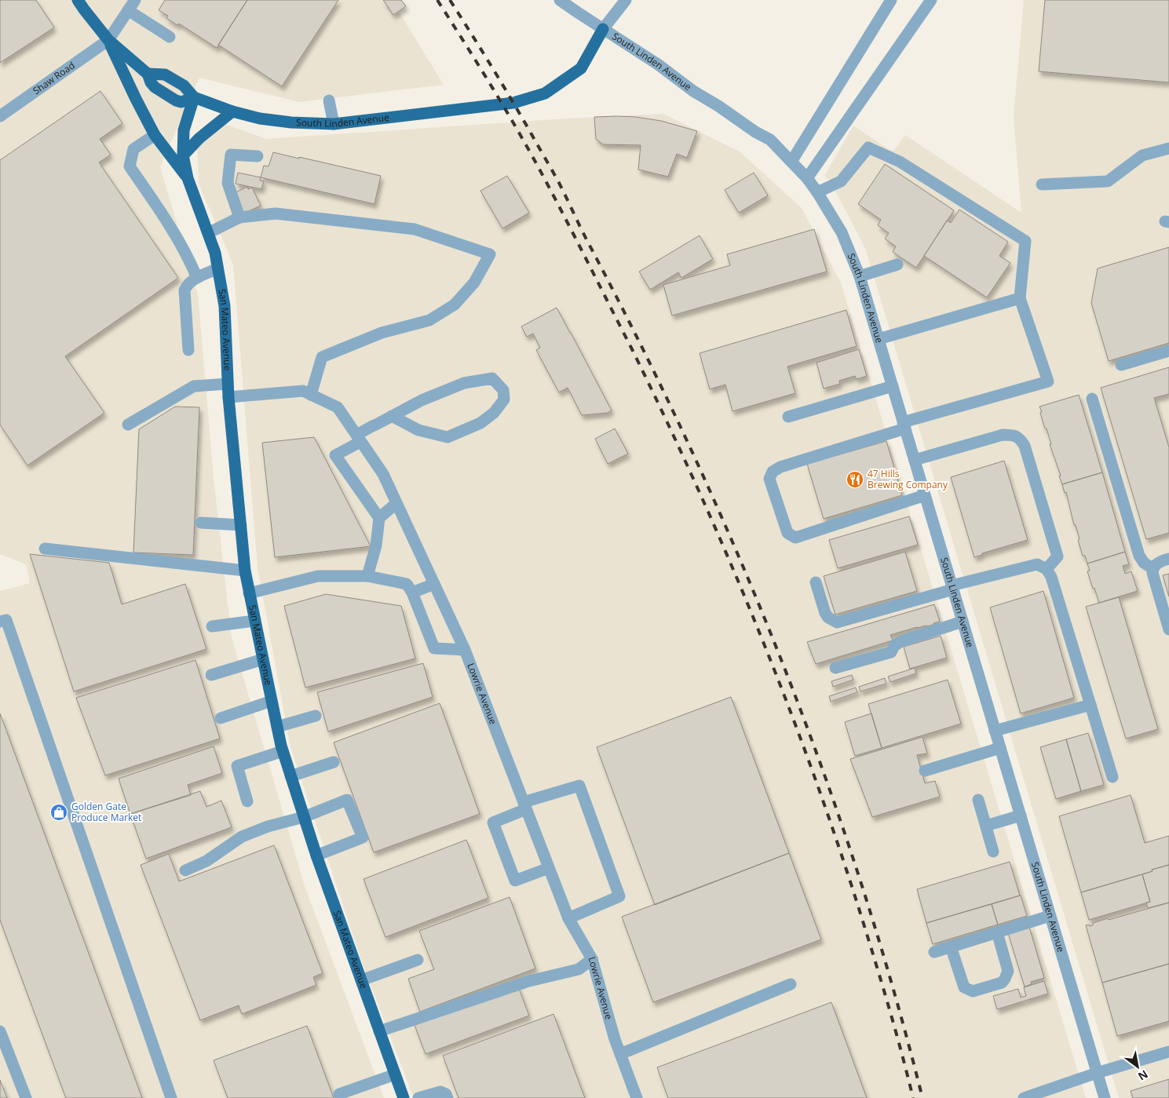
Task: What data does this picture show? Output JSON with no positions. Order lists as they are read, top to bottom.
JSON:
{
  "streets": {
    "main road": ["South Linden Avenue", "San Mateo Avenue"],
    "street": ["Shaw Road", "Lowrie Avenue"]
  },
  "crossings": [
    ["South Linden Avenue", "San Mateo Avenue"],
    ["Shaw Road", "San Mateo Avenue"],
    ["San Mateo Avenue", "Lowrie Avenue"]
  ],
  "places": {
    "restaurant": ["47 Hills Brewing Company"],
    "shop": ["Golden Gate Produce Market"]
  },
  "north": "bottom right"
}
